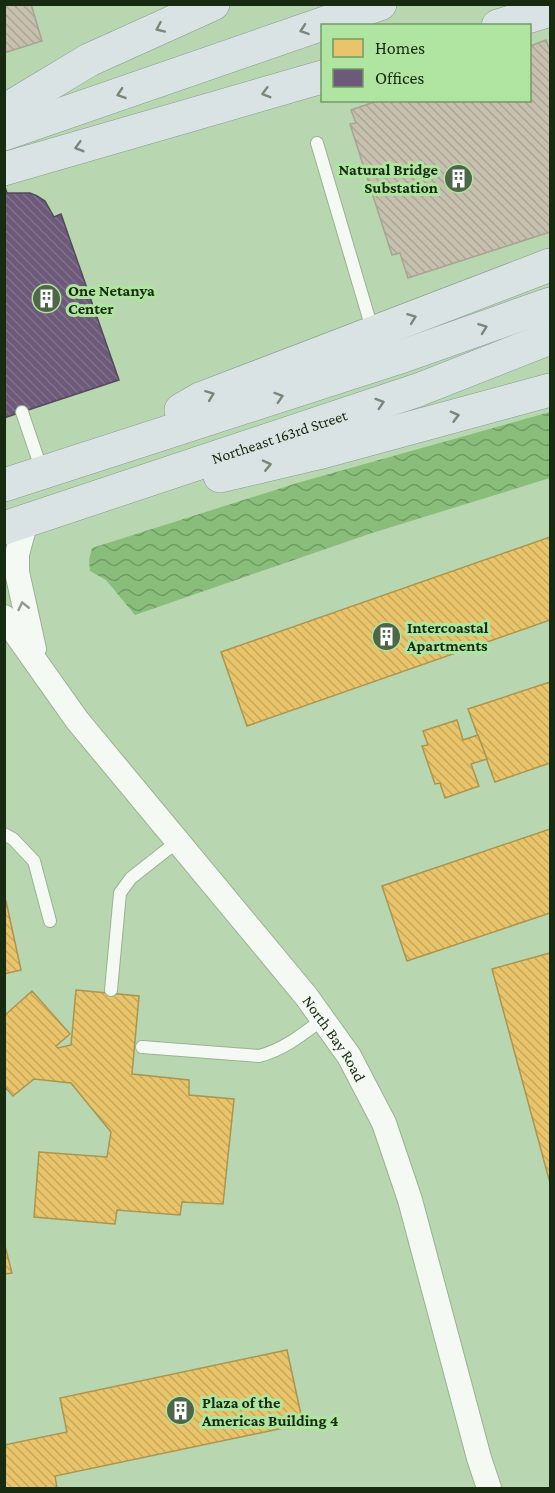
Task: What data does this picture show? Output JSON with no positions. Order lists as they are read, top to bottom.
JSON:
{
  "streets": {
    "main road": ["Northeast 163rd Street"],
    "street": ["North Bay Road"]
  },
  "crossings": [
    ["Northeast 163rd Street", "North Bay Road"]
  ],
  "places": {
    "building": [
      "Natural Bridge Substation",
      "One Netanya Center",
      "Intercoastal Apartments",
      "Plaza of the Americas Building 4"
    ]
  },
  "legend": ["Homes", "Offices"]
}
